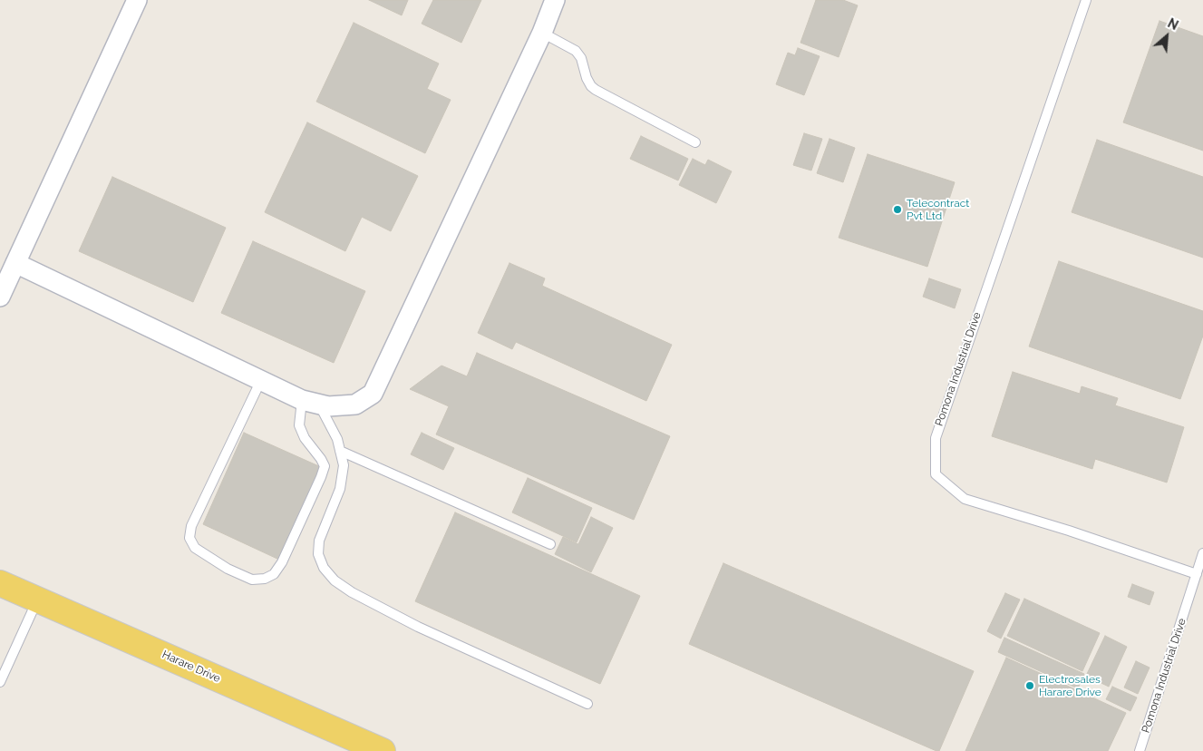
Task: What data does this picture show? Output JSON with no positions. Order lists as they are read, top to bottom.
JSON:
{
  "streets": {
    "main road": ["Harare Drive"],
    "lane": ["Pomona Industrial Drive"]
  },
  "places": ["Telecontract Pvt Ltd", "Electrosales Harare Drive"],
  "north": "top right"
}
